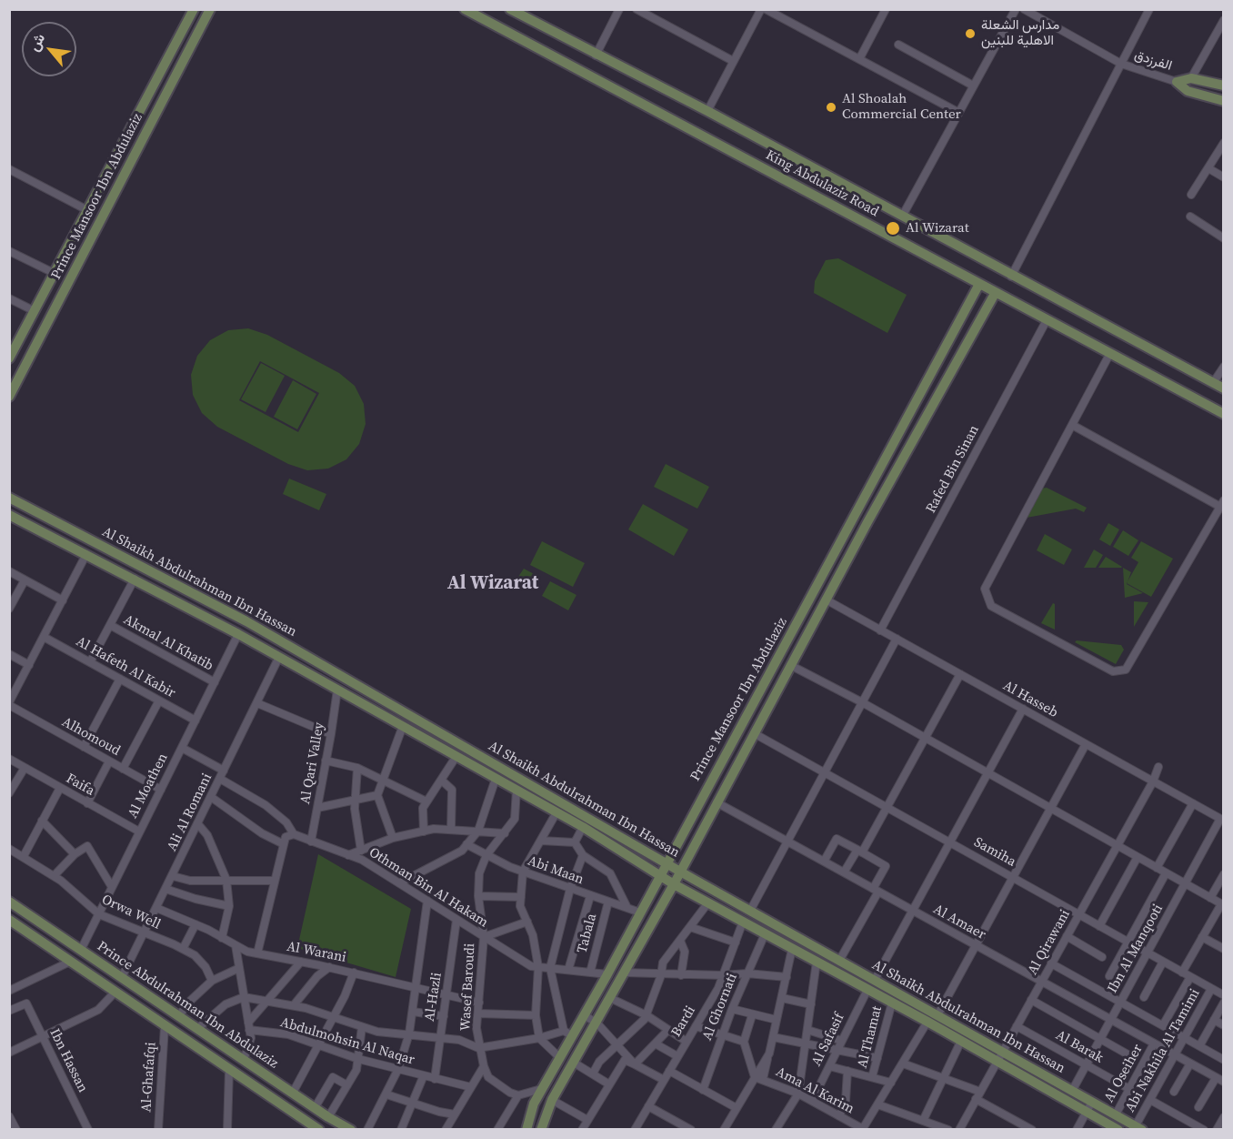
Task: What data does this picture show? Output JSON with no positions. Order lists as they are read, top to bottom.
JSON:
{
  "streets": {
    "street": [
      "الفرزدق",
      "King Abdulaziz Road",
      "Prince Mansoor Ibn Abdulaziz",
      "Rafed Bin Sinan",
      "Al Shaikh Abdulrahman Ibn Hassan",
      "Akmal Al Khatib",
      "Al Hafeth Al Kabir",
      "Al Hasseb",
      "Alhomoud",
      "Al Qari Valley",
      "Faifa",
      "Al Moathen",
      "Ali Al Romani",
      "Samiha",
      "Abi Maan",
      "Othman Bin Al Hakam",
      "Orwa Well",
      "Al Amaer",
      "Tabala",
      "Al Qirawani",
      "Ibn Al Manqooti",
      "Al Warani",
      "Wasef Baroudi",
      "Al-Hazli",
      "Prince Abdulrahman Ibn Abdulaziz",
      "Al Ghornati",
      "Bardi",
      "Al Thamat",
      "Al Safasif",
      "Abdulmohsin Al Naqar",
      "Al Barak",
      "Abi Nakhila Al Tamimi",
      "Ibn Hassan",
      "Al Oseiher",
      "Al-Ghafafqi",
      "Ama Al Karim"
    ]
  },
  "crossings": [
    ["King Abdulaziz Road", "Prince Mansoor Ibn Abdulaziz"],
    ["King Abdulaziz Road", "Rafed Bin Sinan"],
    ["Prince Mansoor Ibn Abdulaziz", "Al Shaikh Abdulrahman Ibn Hassan"],
    ["Prince Mansoor Ibn Abdulaziz", "Al Hasseb"],
    ["Prince Mansoor Ibn Abdulaziz", "Samiha"],
    ["Prince Mansoor Ibn Abdulaziz", "Abi Maan"],
    ["Prince Mansoor Ibn Abdulaziz", "Othman Bin Al Hakam"],
    ["Prince Mansoor Ibn Abdulaziz", "Al Amaer"],
    ["Rafed Bin Sinan", "Al Hasseb"],
    ["Al Shaikh Abdulrahman Ibn Hassan", "Al Qari Valley"],
    ["Al Shaikh Abdulrahman Ibn Hassan", "Al Moathen"],
    ["Al Shaikh Abdulrahman Ibn Hassan", "Ali Al Romani"],
    ["Al Shaikh Abdulrahman Ibn Hassan", "Al Qirawani"],
    ["Al Shaikh Abdulrahman Ibn Hassan", "Ibn Al Manqooti"],
    ["Al Shaikh Abdulrahman Ibn Hassan", "Wasef Baroudi"],
    ["Al Shaikh Abdulrahman Ibn Hassan", "Al Ghornati"],
    ["Al Shaikh Abdulrahman Ibn Hassan", "Bardi"],
    ["Al Shaikh Abdulrahman Ibn Hassan", "Al Thamat"],
    ["Al Shaikh Abdulrahman Ibn Hassan", "Al Safasif"],
    ["Al Shaikh Abdulrahman Ibn Hassan", "Abi Nakhila Al Tamimi"],
    ["Al Shaikh Abdulrahman Ibn Hassan", "Al Oseiher"],
    ["Akmal Al Khatib", "Al Moathen"],
    ["Al Hafeth Al Kabir", "Al Moathen"],
    ["Al Hasseb", "Al Qirawani"],
    ["Al Hasseb", "Ibn Al Manqooti"],
    ["Alhomoud", "Al Moathen"],
    ["Al Qari Valley", "Othman Bin Al Hakam"],
    ["Faifa", "Al Moathen"],
    ["Al Moathen", "Orwa Well"],
    ["Al Moathen", "Prince Abdulrahman Ibn Abdulaziz"],
    ["Ali Al Romani", "Othman Bin Al Hakam"],
    ["Ali Al Romani", "Orwa Well"],
    ["Ali Al Romani", "Al Warani"],
    ["Ali Al Romani", "Prince Abdulrahman Ibn Abdulaziz"],
    ["Samiha", "Al Qirawani"],
    ["Samiha", "Ibn Al Manqooti"],
    ["Samiha", "Abi Nakhila Al Tamimi"],
    ["Abi Maan", "Tabala"],
    ["Abi Maan", "Wasef Baroudi"],
    ["Othman Bin Al Hakam", "Tabala"],
    ["Othman Bin Al Hakam", "Wasef Baroudi"],
    ["Othman Bin Al Hakam", "Al-Hazli"],
    ["Al Amaer", "Al Qirawani"],
    ["Al Amaer", "Ibn Al Manqooti"],
    ["Al Amaer", "Abi Nakhila Al Tamimi"],
    ["Al Amaer", "Al Oseiher"],
    ["Al Qirawani", "Al Barak"],
    ["Ibn Al Manqooti", "Al Barak"],
    ["Al Warani", "Wasef Baroudi"],
    ["Al Warani", "Al-Hazli"],
    ["Al-Hazli", "Abdulmohsin Al Naqar"],
    ["Al Safasif", "Ama Al Karim"],
    ["Al Barak", "Al Oseiher"]
  ],
  "districts": ["Al Wizarat"],
  "places": ["مدارس الشعلة الاهلية للبنين", "Al Shoalah Commercial Center", "Al Wizarat"],
  "north": "top left"
}
